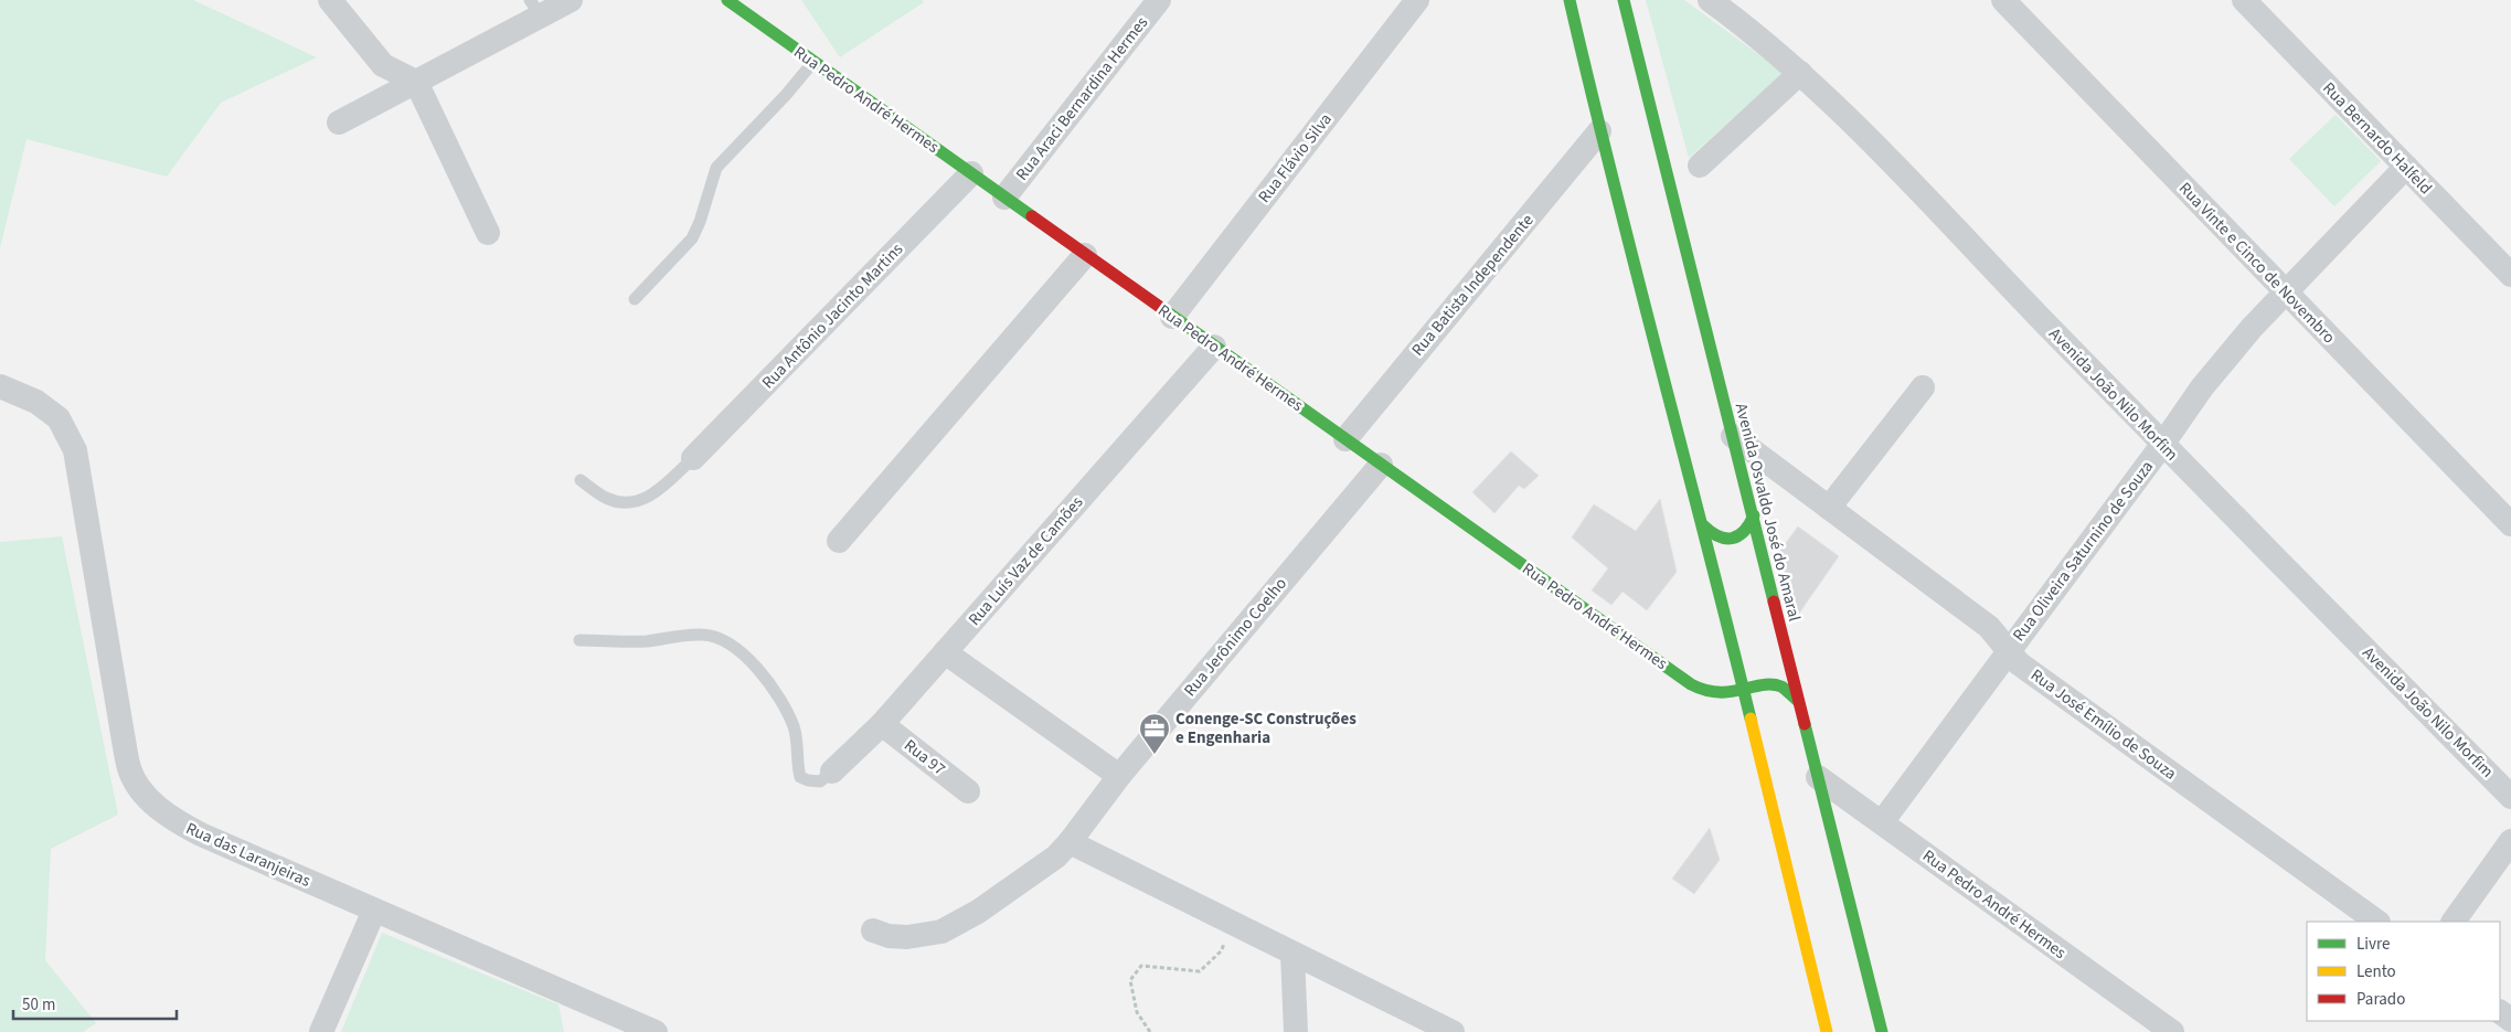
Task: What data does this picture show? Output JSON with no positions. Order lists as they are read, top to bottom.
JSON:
{
  "streets": {
    "main road": ["Rua Pedro André Hermes", "Avenida Osvaldo José do Amaral"],
    "street": [
      "Rua Araci Bernardina Hermes",
      "Rua Bernardo Halfeld",
      "Rua Flávio Silva",
      "Rua Vinte e Cinco de Novembro",
      "Rua Batista Independente",
      "Rua Antônio Jacinto Martins",
      "Avenida João Nilo Morfim",
      "Rua Oliveira Saturnino de Souza",
      "Rua Luís Vaz de Camões",
      "Rua Jerônimo Coelho",
      "Rua José Emílio de Souza",
      "Rua 97",
      "Rua das Laranjeiras"
    ]
  },
  "crossings": [
    ["Rua Araci Bernardina Hermes", "Rua Pedro André Hermes"],
    ["Rua Pedro André Hermes", "Rua Flávio Silva"],
    ["Rua Pedro André Hermes", "Rua Batista Independente"],
    ["Rua Pedro André Hermes", "Rua Antônio Jacinto Martins"],
    ["Rua Pedro André Hermes", "Avenida Osvaldo José do Amaral"],
    ["Rua Pedro André Hermes", "Rua Oliveira Saturnino de Souza"],
    ["Rua Pedro André Hermes", "Rua Luís Vaz de Camões"],
    ["Rua Pedro André Hermes", "Rua Jerônimo Coelho"],
    ["Rua Bernardo Halfeld", "Rua Oliveira Saturnino de Souza"],
    ["Rua Vinte e Cinco de Novembro", "Rua Oliveira Saturnino de Souza"],
    ["Avenida João Nilo Morfim", "Rua Oliveira Saturnino de Souza"],
    ["Avenida Osvaldo José do Amaral", "Rua José Emílio de Souza"],
    ["Rua Oliveira Saturnino de Souza", "Rua José Emílio de Souza"],
    ["Rua Luís Vaz de Camões", "Rua 97"]
  ],
  "places": {
    "office": ["Conenge-SC Construções e Engenharia"]
  },
  "legend": ["Livre", "Lento", "Parado"],
  "scale_bar": "50 m"
}
